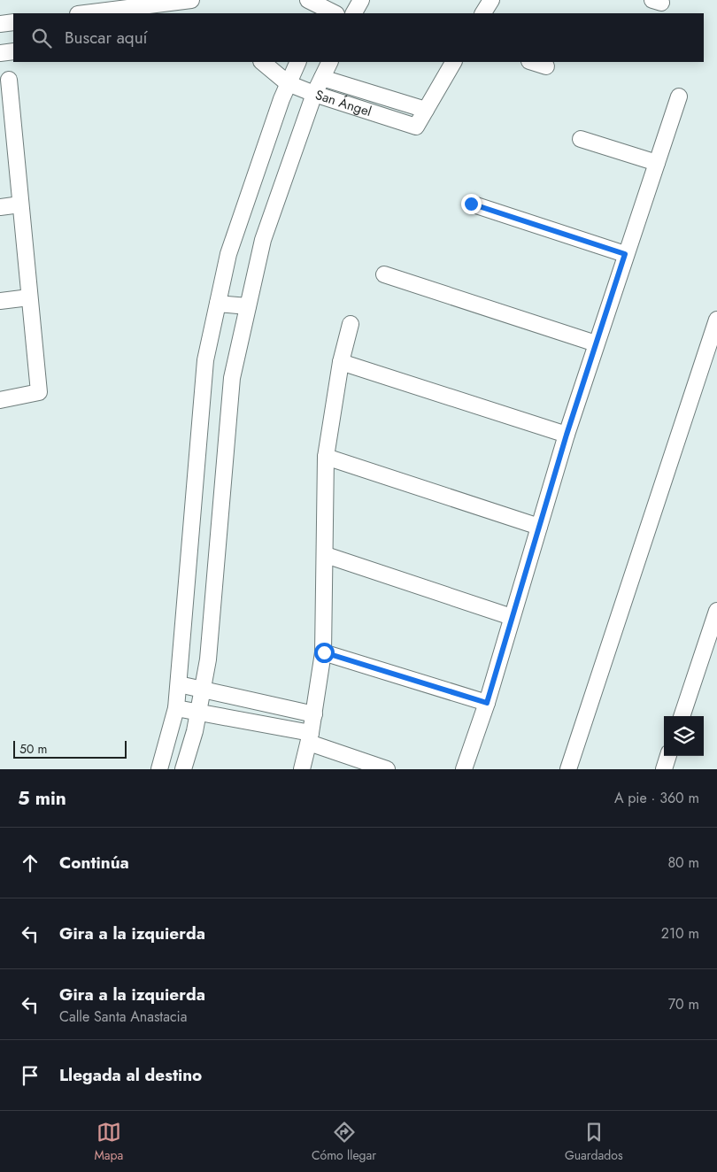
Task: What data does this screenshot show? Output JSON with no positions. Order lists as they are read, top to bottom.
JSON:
{
  "streets": {
    "street": ["San Ángel"]
  },
  "scale_bar": "50 m",
  "page": {
    "search": "Buscar aquí",
    "scale": "50 m",
    "heading": ["5 min", "A pie · 360 m"],
    "list": [
      ["Continúa", "80 m"],
      ["Gira a la izquierda", "210 m"],
      ["Gira a la izquierda", "Calle Santa Anastacia", "70 m"],
      "Llegada al destino"
    ],
    "nav": ["Mapa", "Cómo llegar", "Guardados"]
  }
}
